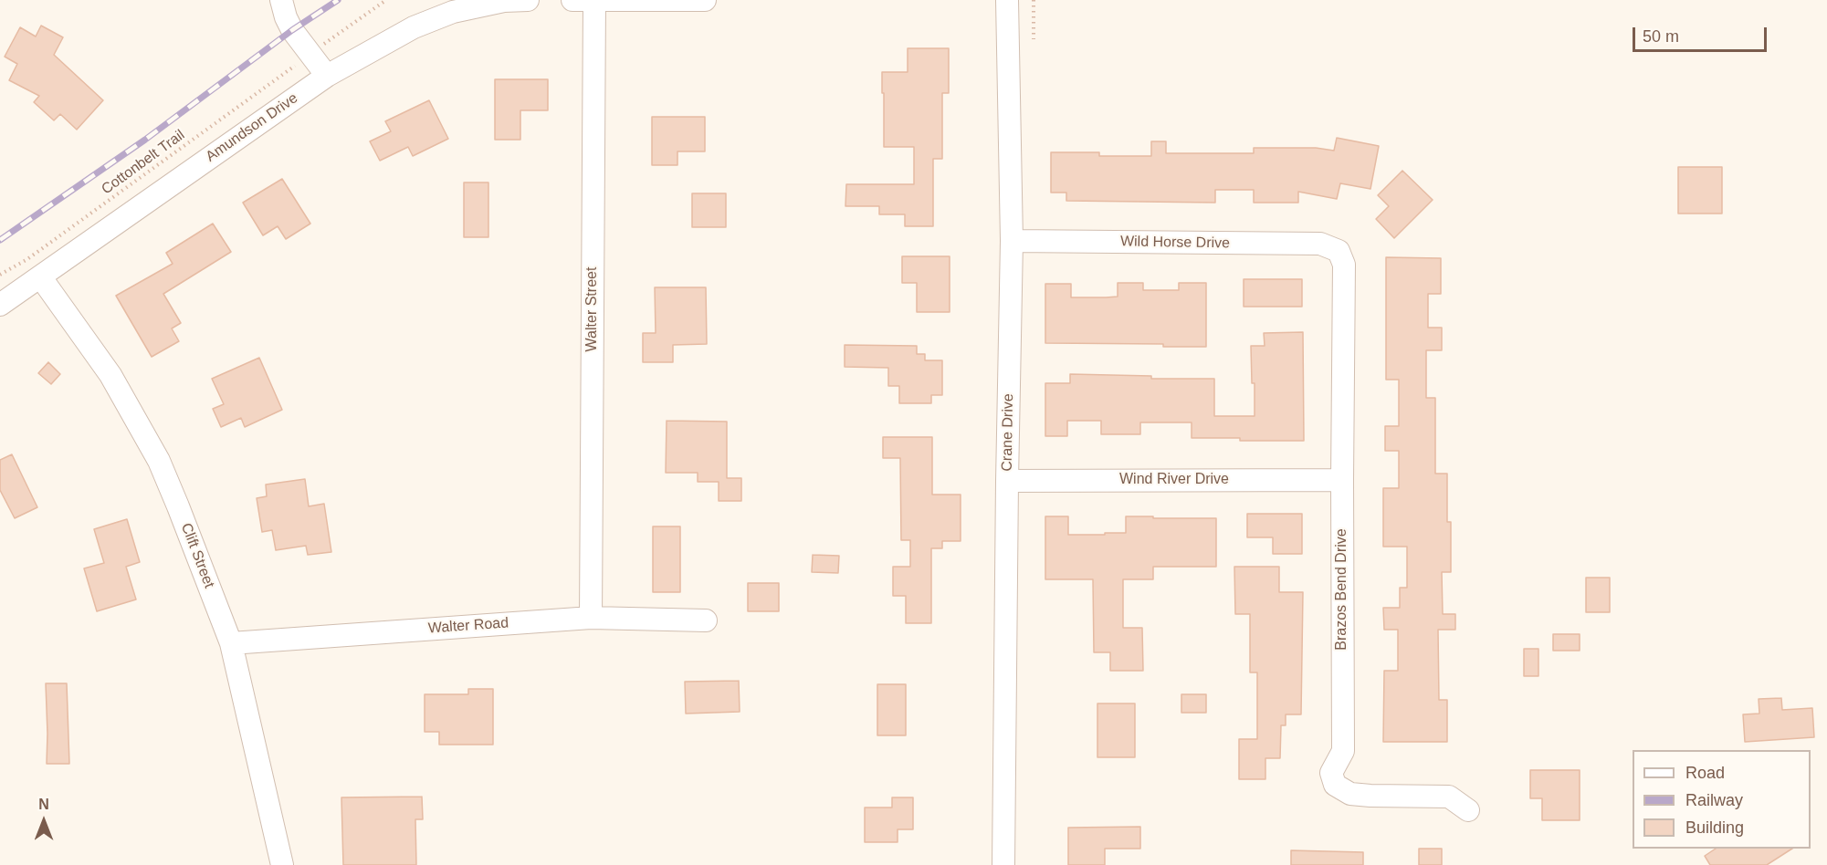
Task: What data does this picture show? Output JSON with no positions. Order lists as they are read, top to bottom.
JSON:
{
  "streets": {
    "street": [
      "Amundson Drive",
      "Wild Horse Drive",
      "Walter Street",
      "Crane Drive",
      "Wind River Drive",
      "Clift Street",
      "Brazos Bend Drive",
      "Walter Road"
    ],
    "path": ["Cottonbelt Trail"]
  },
  "crossings": [
    ["Amundson Drive", "Clift Street"],
    ["Wild Horse Drive", "Crane Drive"],
    ["Wild Horse Drive", "Brazos Bend Drive"],
    ["Walter Street", "Walter Road"],
    ["Crane Drive", "Wind River Drive"],
    ["Wind River Drive", "Brazos Bend Drive"],
    ["Clift Street", "Walter Road"]
  ],
  "legend": ["Road", "Railway", "Building"],
  "scale_bar": "50 m",
  "north": "top"
}
